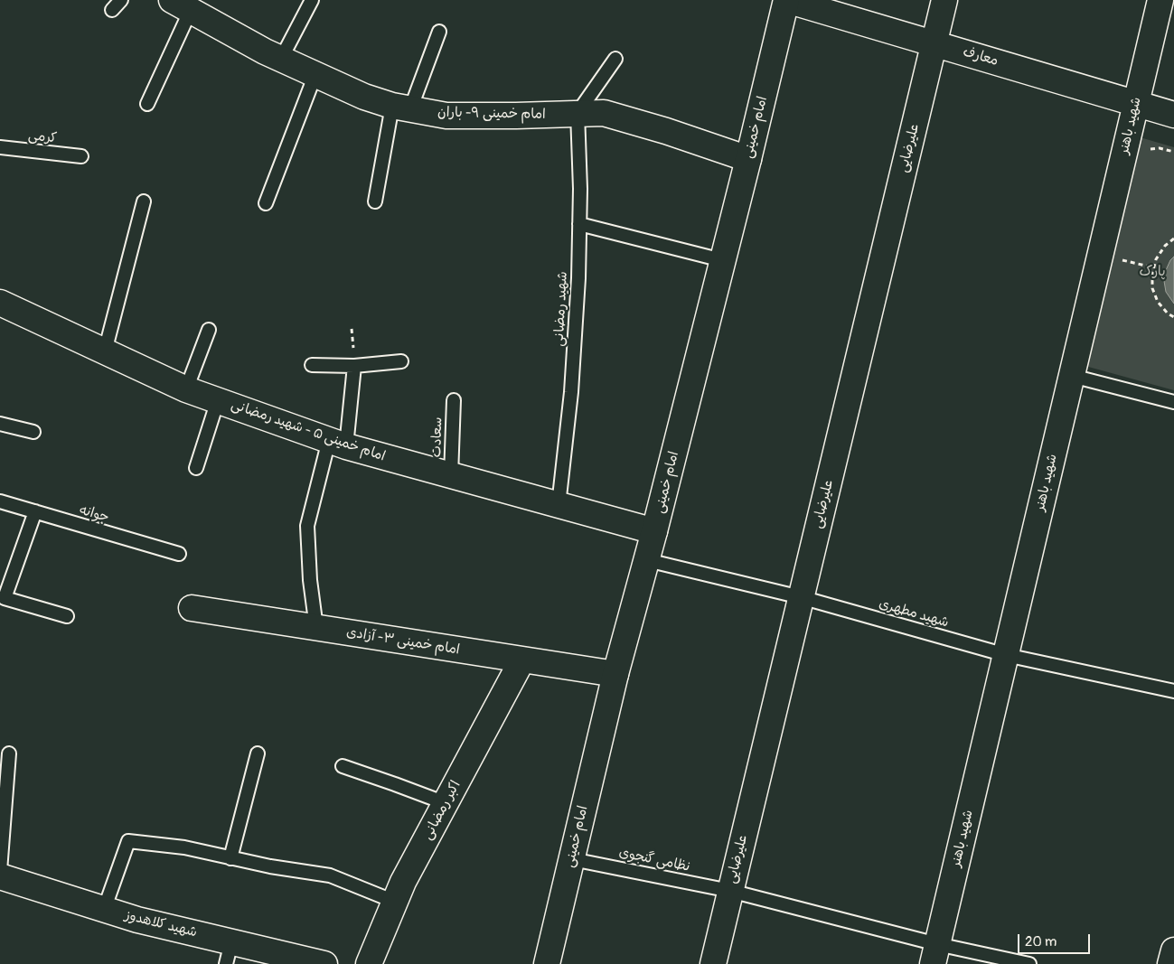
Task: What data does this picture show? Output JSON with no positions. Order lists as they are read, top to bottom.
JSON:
{
  "streets": {
    "street": [
      "معارف",
      "امام خمینی ۹- باران",
      "شهید باهنر",
      "امام خمینی",
      "علیرضایی",
      "امام خمینی ۵ - شهید رمضانی",
      "امام خمینی ۳- آزادی",
      "اکبر رمضانی",
      "شهید کلاهدوز"
    ],
    "lane": [
      "کرمی",
      "شهید رمضانی",
      "سعادت",
      "جوانه",
      "شهید مطهری",
      "نظامی گنجوی"
    ]
  },
  "crossings": [
    ["معارف", "شهید باهنر"],
    ["معارف", "امام خمینی"],
    ["معارف", "علیرضایی"],
    ["امام خمینی ۹- باران", "امام خمینی"],
    ["امام خمینی ۹- باران", "شهید رمضانی"],
    ["شهید باهنر", "شهید مطهری"],
    ["شهید باهنر", "نظامی گنجوی"],
    ["امام خمینی", "امام خمینی ۵ - شهید رمضانی"],
    ["امام خمینی", "شهید مطهری"],
    ["امام خمینی", "امام خمینی ۳- آزادی"],
    ["امام خمینی", "نظامی گنجوی"],
    ["علیرضایی", "شهید مطهری"],
    ["علیرضایی", "نظامی گنجوی"],
    ["شهید رمضانی", "امام خمینی ۵ - شهید رمضانی"],
    ["امام خمینی ۵ - شهید رمضانی", "سعادت"],
    ["امام خمینی ۳- آزادی", "اکبر رمضانی"]
  ],
  "parks": ["پارک"],
  "scale_bar": "20 m"
}
